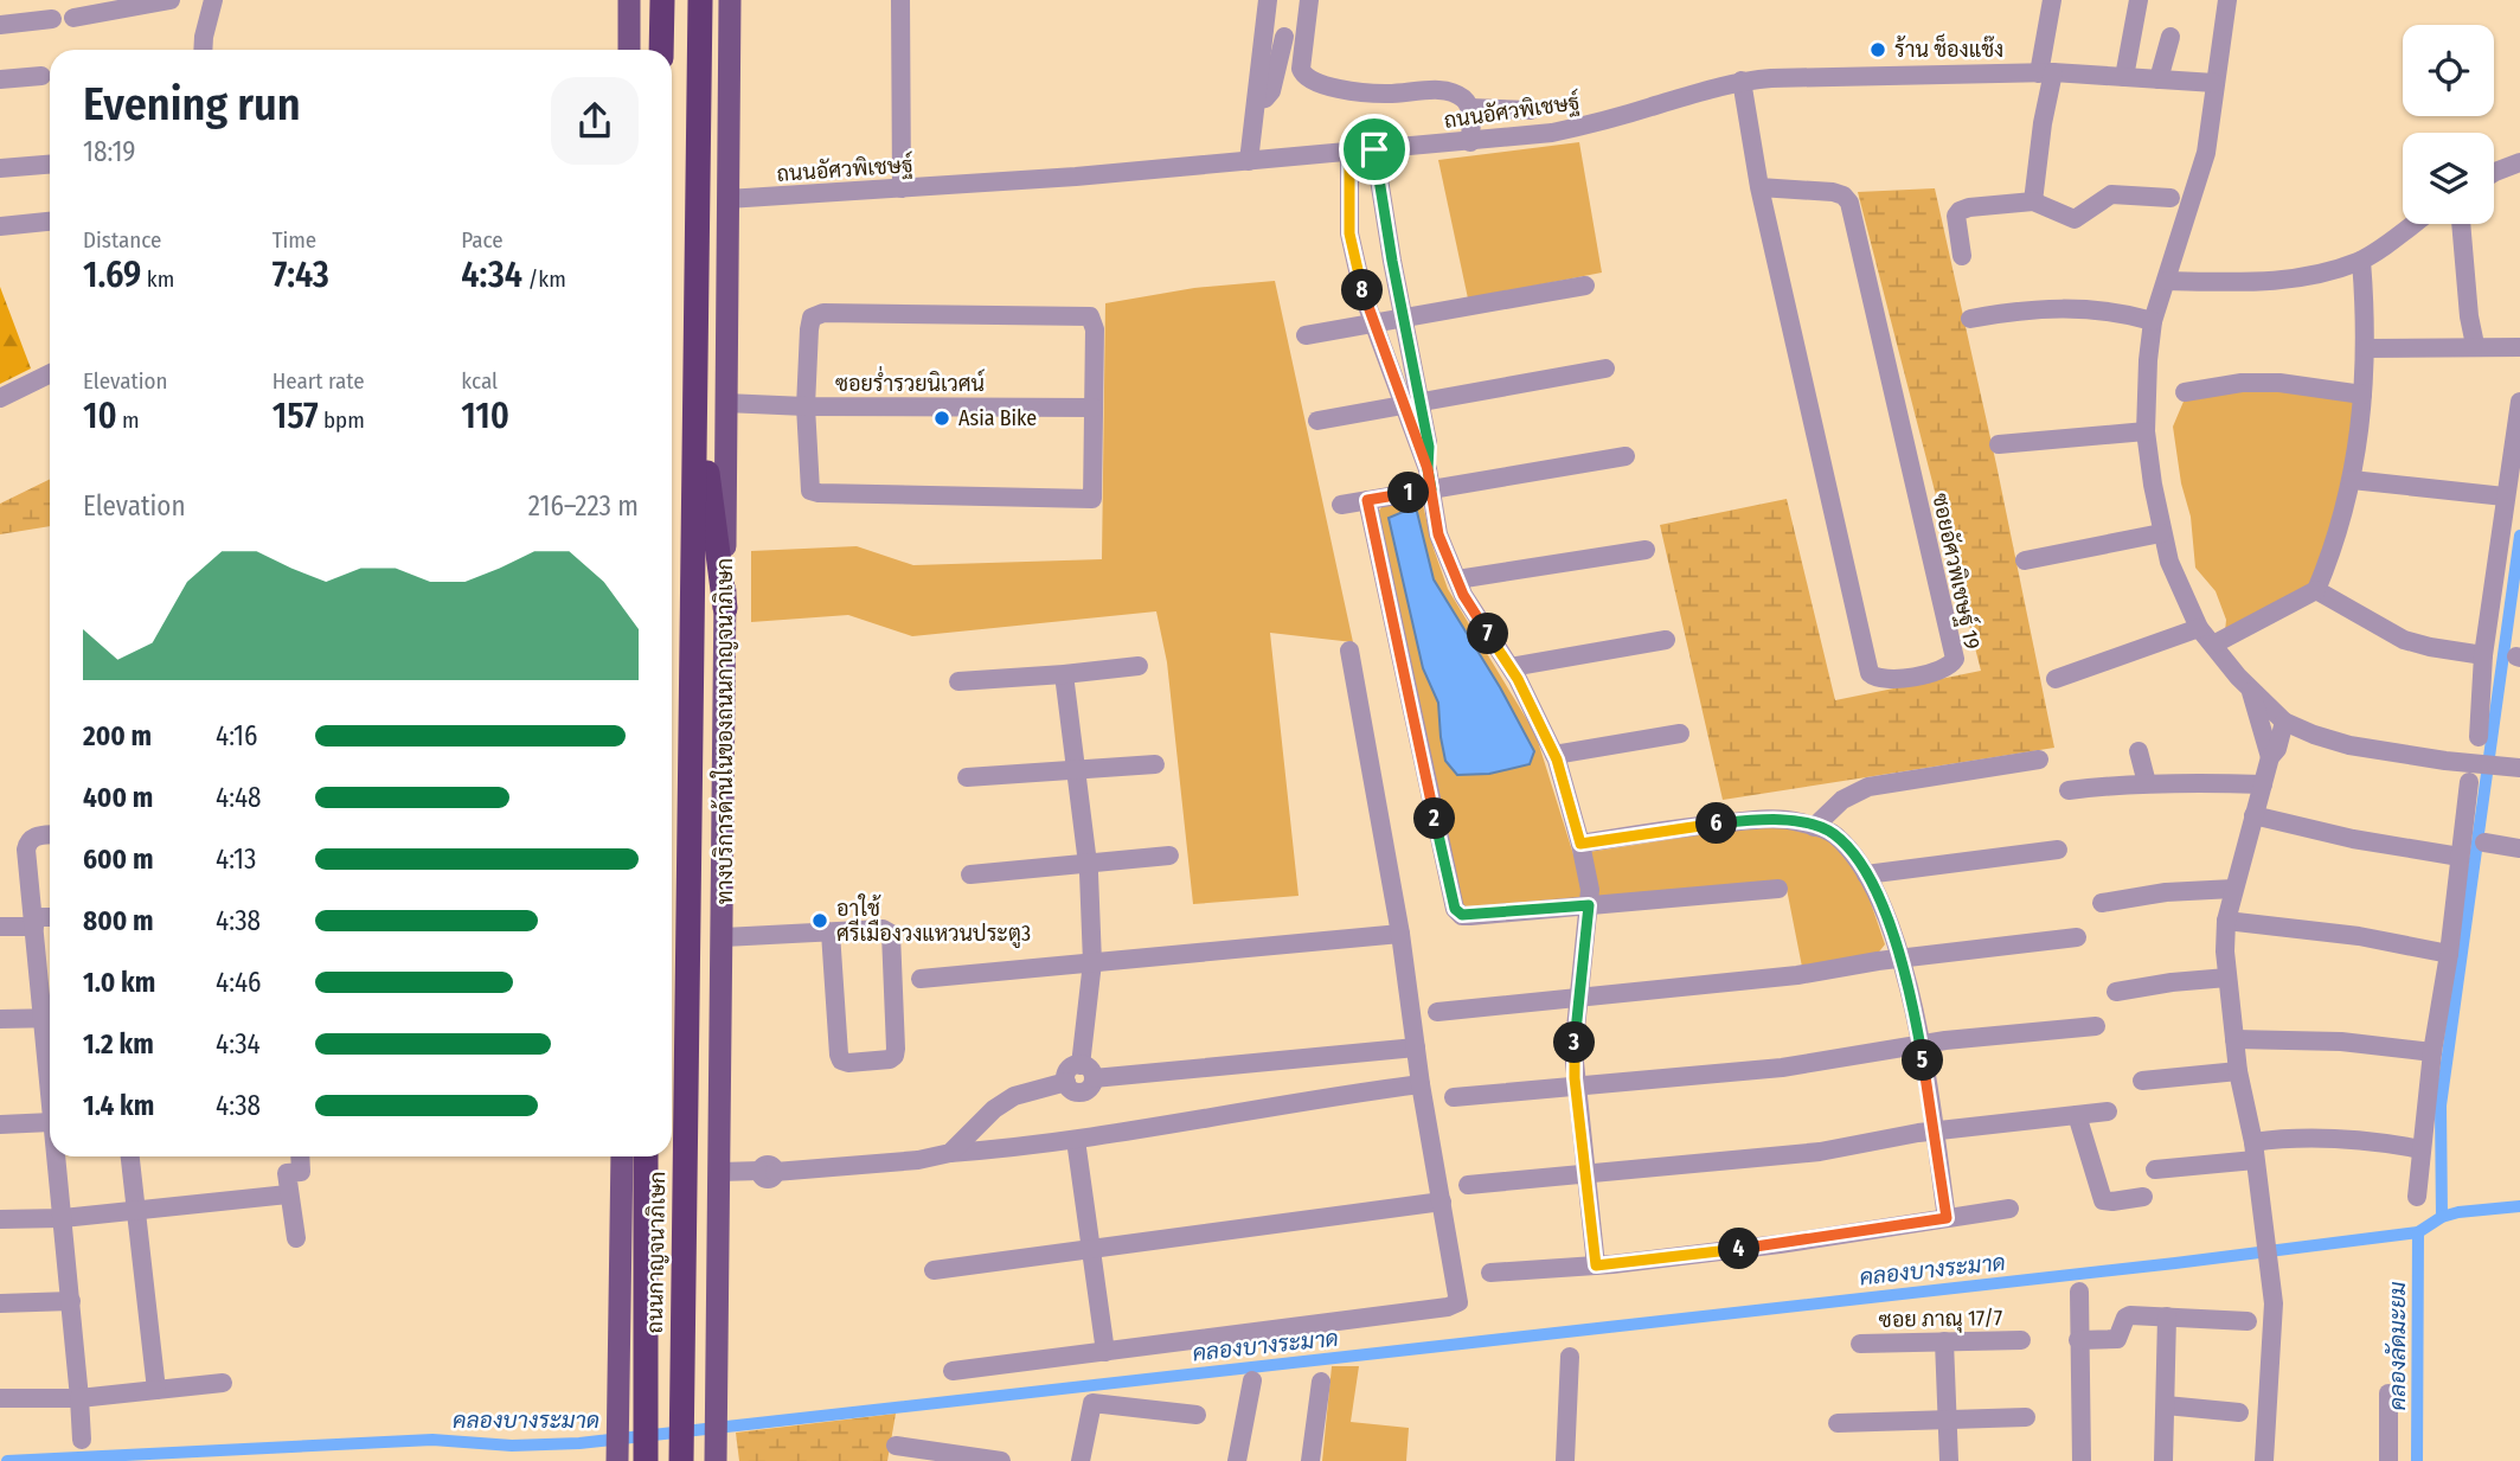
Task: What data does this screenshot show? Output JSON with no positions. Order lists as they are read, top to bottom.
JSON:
{
  "streets": {
    "highway": ["ถนนกาญจนาภิเษก"],
    "main road": ["ทางบริการด้านในของถนนกาญจนาภิเษก"],
    "street": [
      "ถนนอัศวพิเชษฐ์",
      "ซอยร่ำรวยนิเวศน์",
      "ซอยอัศวพิเชษฐ์ 19",
      "ซอย ภาณุ 17/7"
    ]
  },
  "crossings": [
    ["ถนนอัศวพิเชษฐ์", "ซอยอัศวพิเชษฐ์ 19"],
    ["ถนนอัศวพิเชษฐ์", "ทางบริการด้านในของถนนกาญจนาภิเษก"],
    ["ซอยร่ำรวยนิเวศน์", "ทางบริการด้านในของถนนกาญจนาภิเษก"]
  ],
  "water": ["คลองบางระมาด", "คลองลัดมะยม"],
  "places": ["ร้าน ช็องแช๊ง", "Asia Bike", "อาใช้ ศรีเมืองวงแหวนประตู3"],
  "page": {
    "heading": ["Evening run", "18:19"],
    "stats": [
      ["Distance", "1.69 km"],
      ["Time", "7:43"],
      ["Pace", "4:34 /km"],
      ["Elevation", "10 m"],
      ["Heart rate", "157 bpm"],
      ["kcal", "110"]
    ],
    "pins": [
      "8",
      "1",
      "7",
      "2",
      "6",
      "3",
      "5",
      "4"
    ],
    "chart": ["Elevation", "216–223 m"],
    "list": [
      {
        "name": "200 m",
        "note": "4:16"
      },
      {
        "name": "400 m",
        "note": "4:48"
      },
      {
        "name": "600 m",
        "note": "4:13"
      },
      {
        "name": "800 m",
        "note": "4:38"
      },
      {
        "name": "1.0 km",
        "note": "4:46"
      },
      {
        "name": "1.2 km",
        "note": "4:34"
      },
      {
        "name": "1.4 km",
        "note": "4:38"
      }
    ]
  }
}
